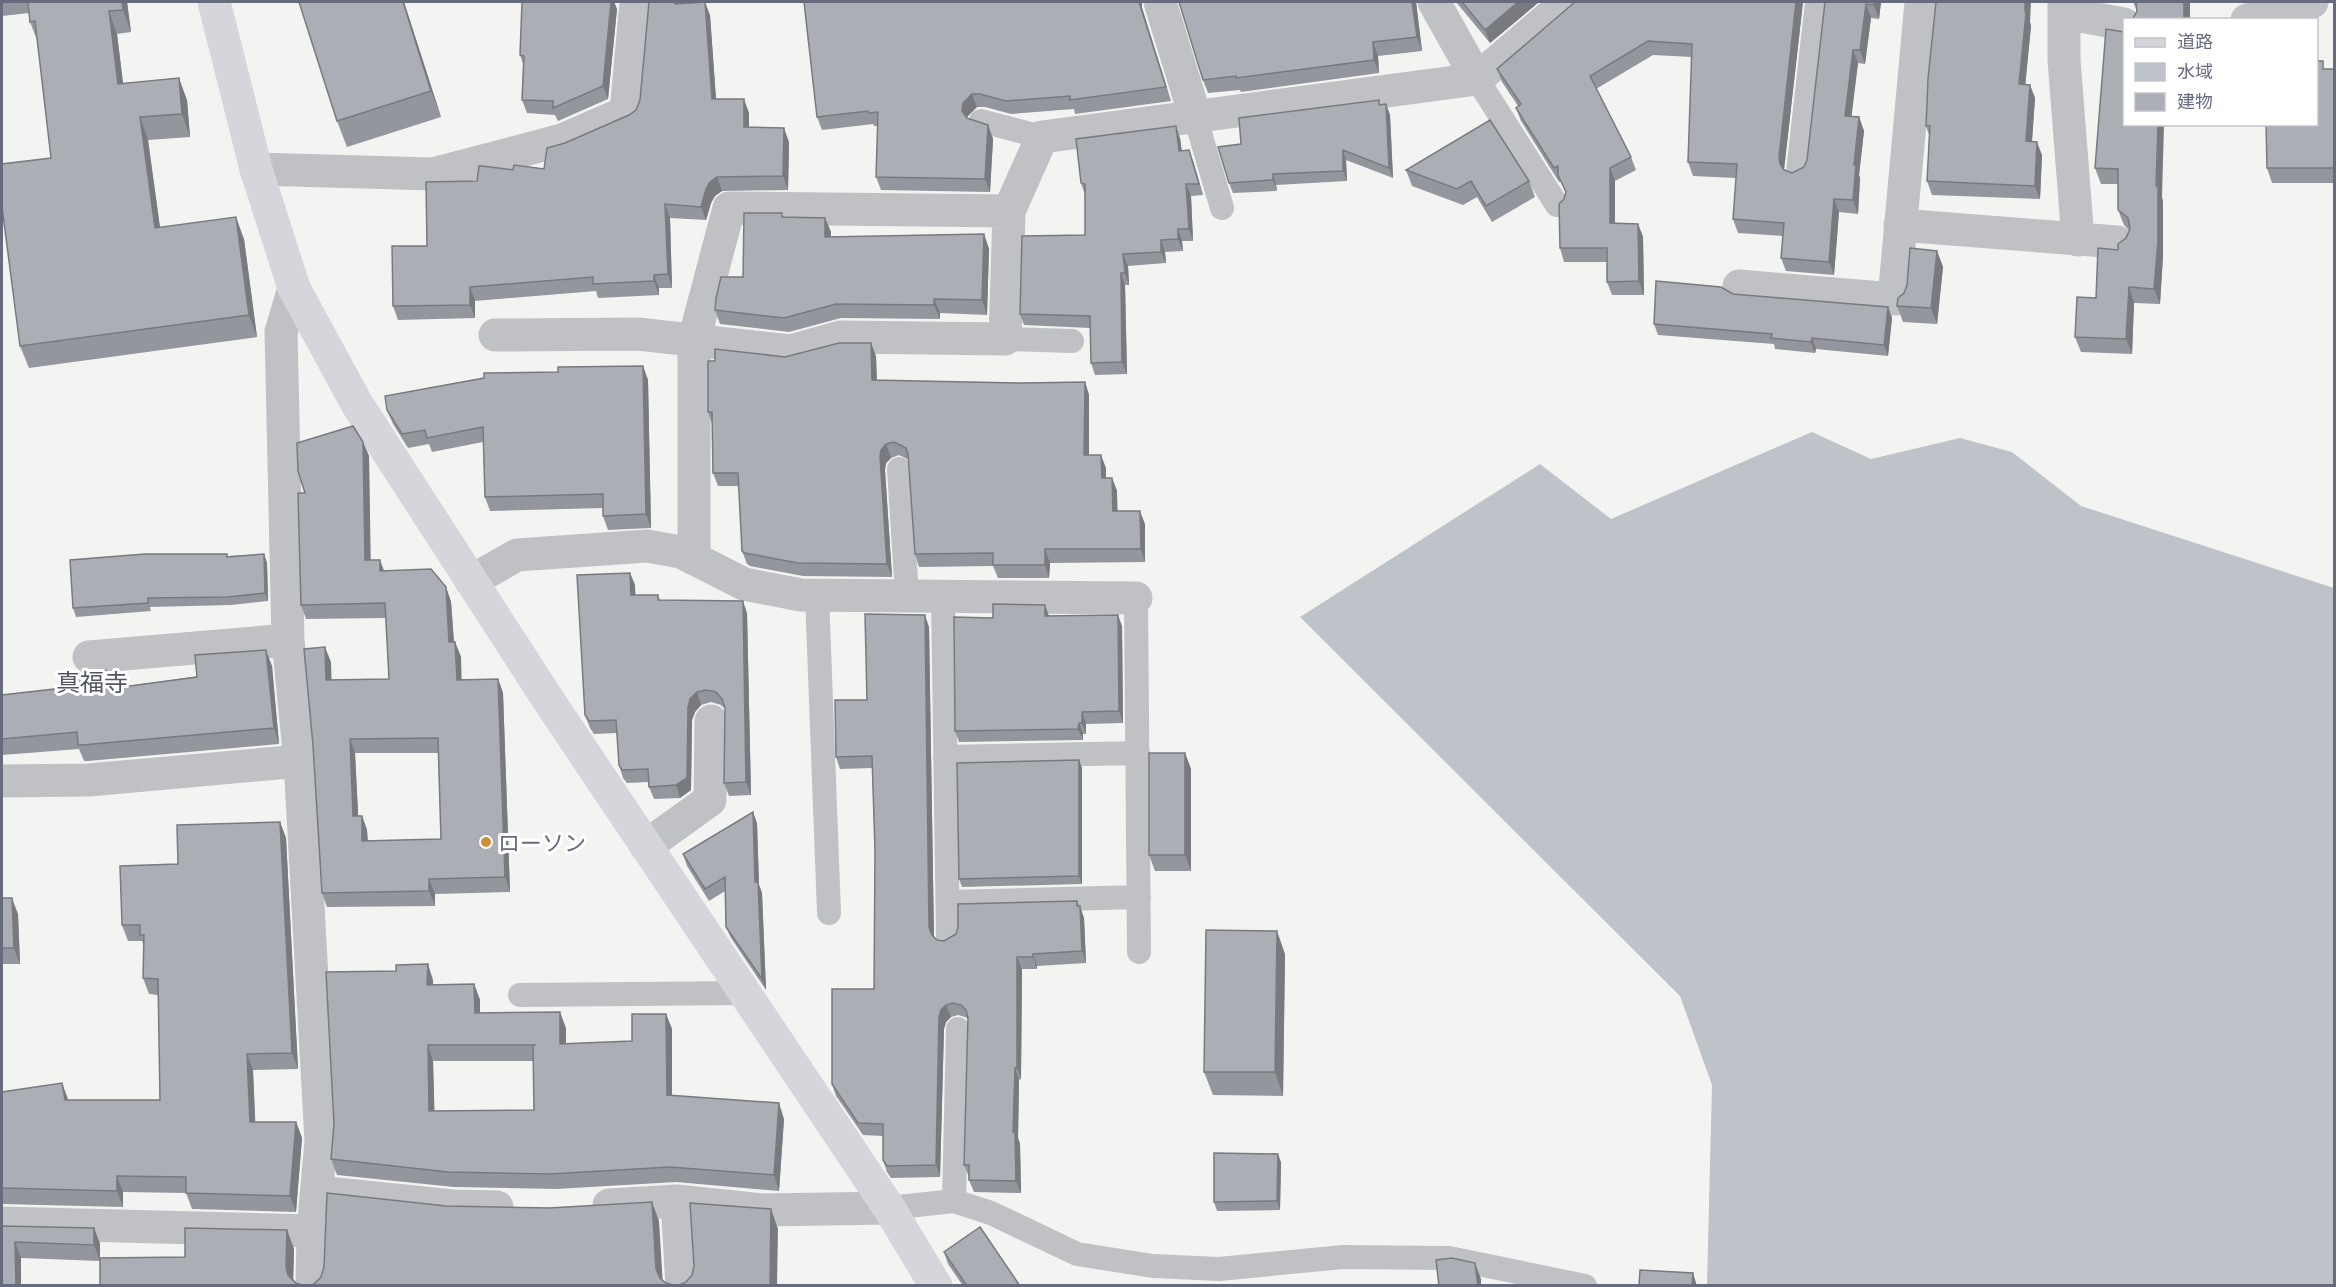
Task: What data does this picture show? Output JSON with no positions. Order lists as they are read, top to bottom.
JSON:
{
  "districts": ["真福寺"],
  "places": ["ローソン"],
  "legend": ["道路", "水域", "建物"]
}
